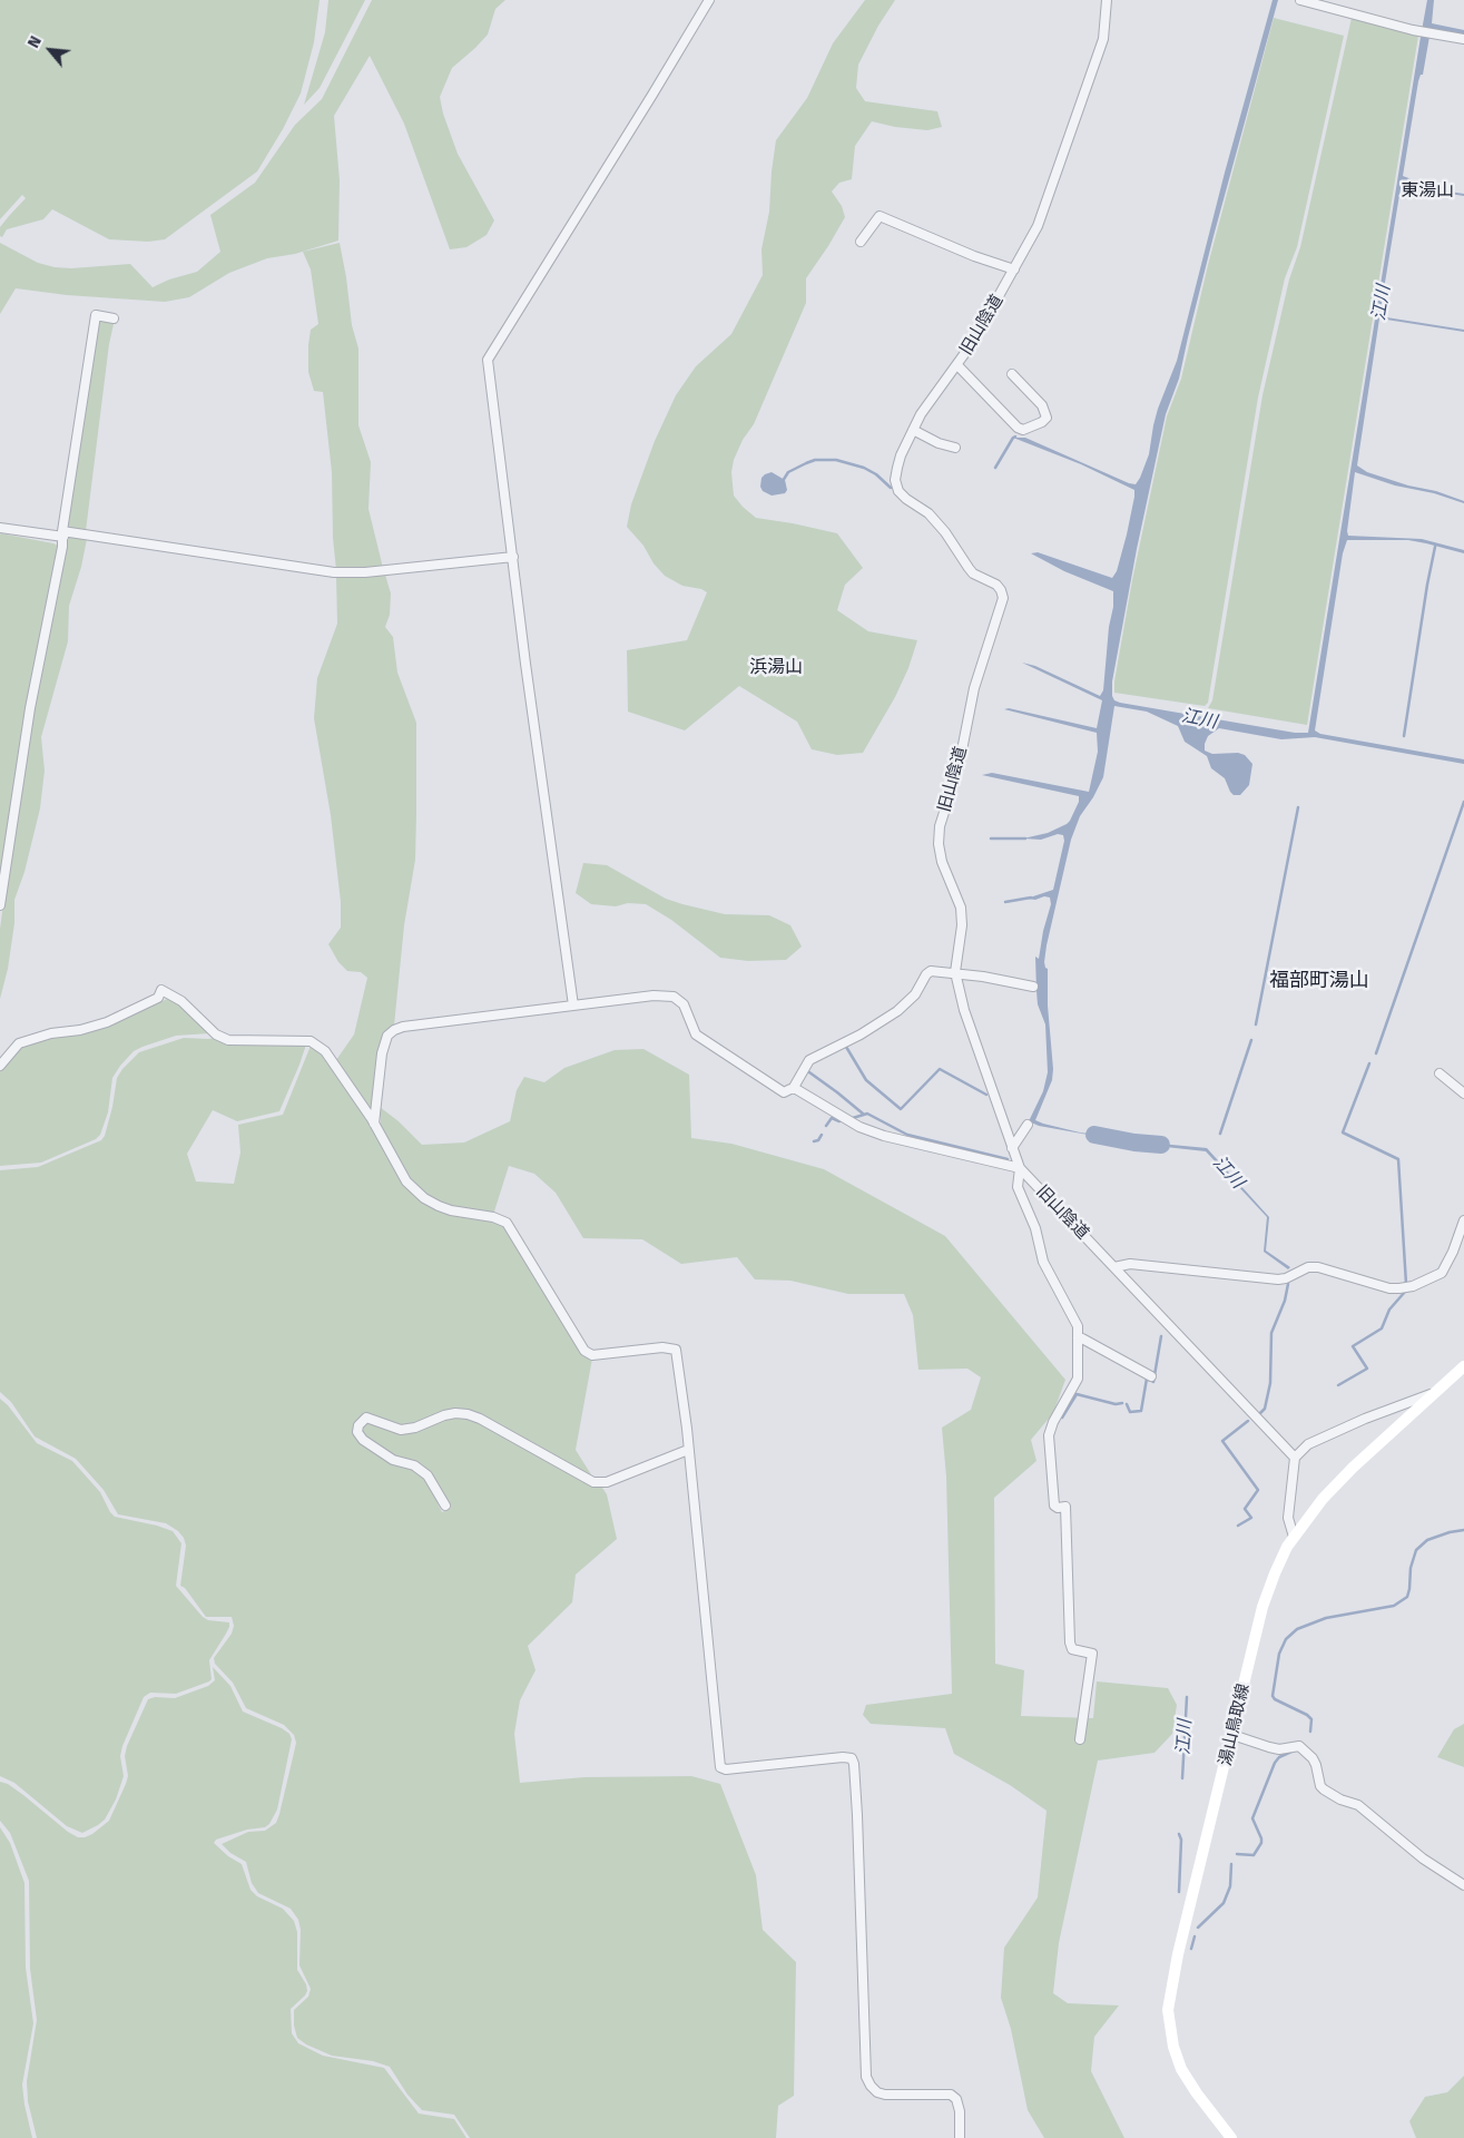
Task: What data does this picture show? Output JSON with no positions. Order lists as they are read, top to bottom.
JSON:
{
  "streets": {
    "main road": ["湯山鳥取線"],
    "street": ["旧山陰道"]
  },
  "districts": ["東湯山", "浜湯山", "福部町湯山"],
  "water": ["江川"],
  "north": "top left"
}
